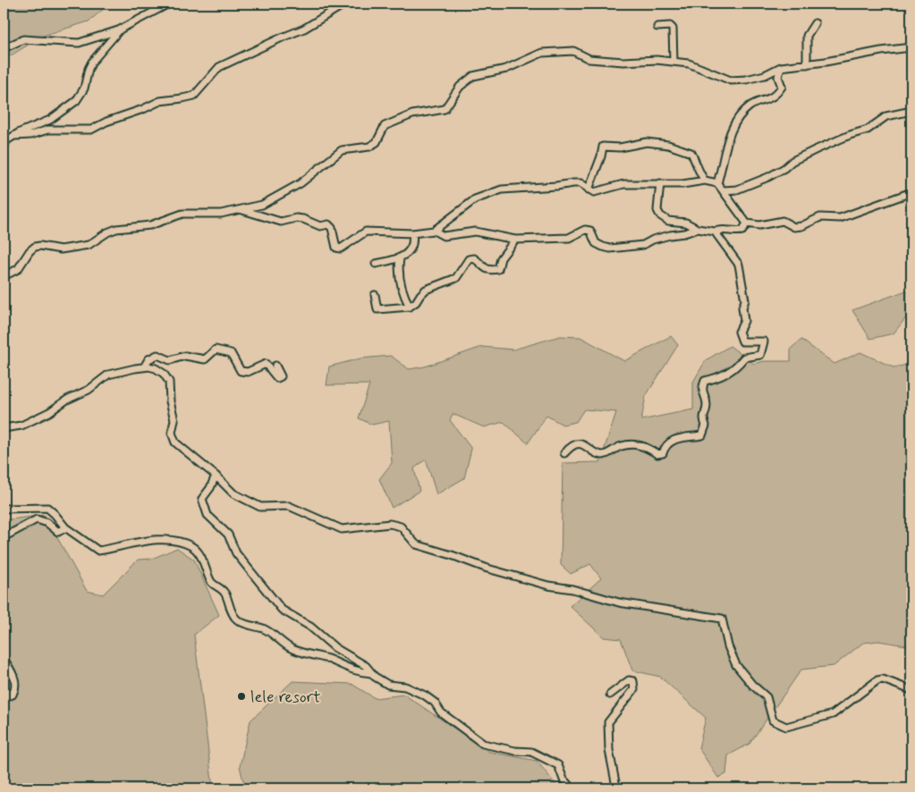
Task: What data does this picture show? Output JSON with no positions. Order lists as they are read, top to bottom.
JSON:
{
  "places": ["lele resort"]
}
